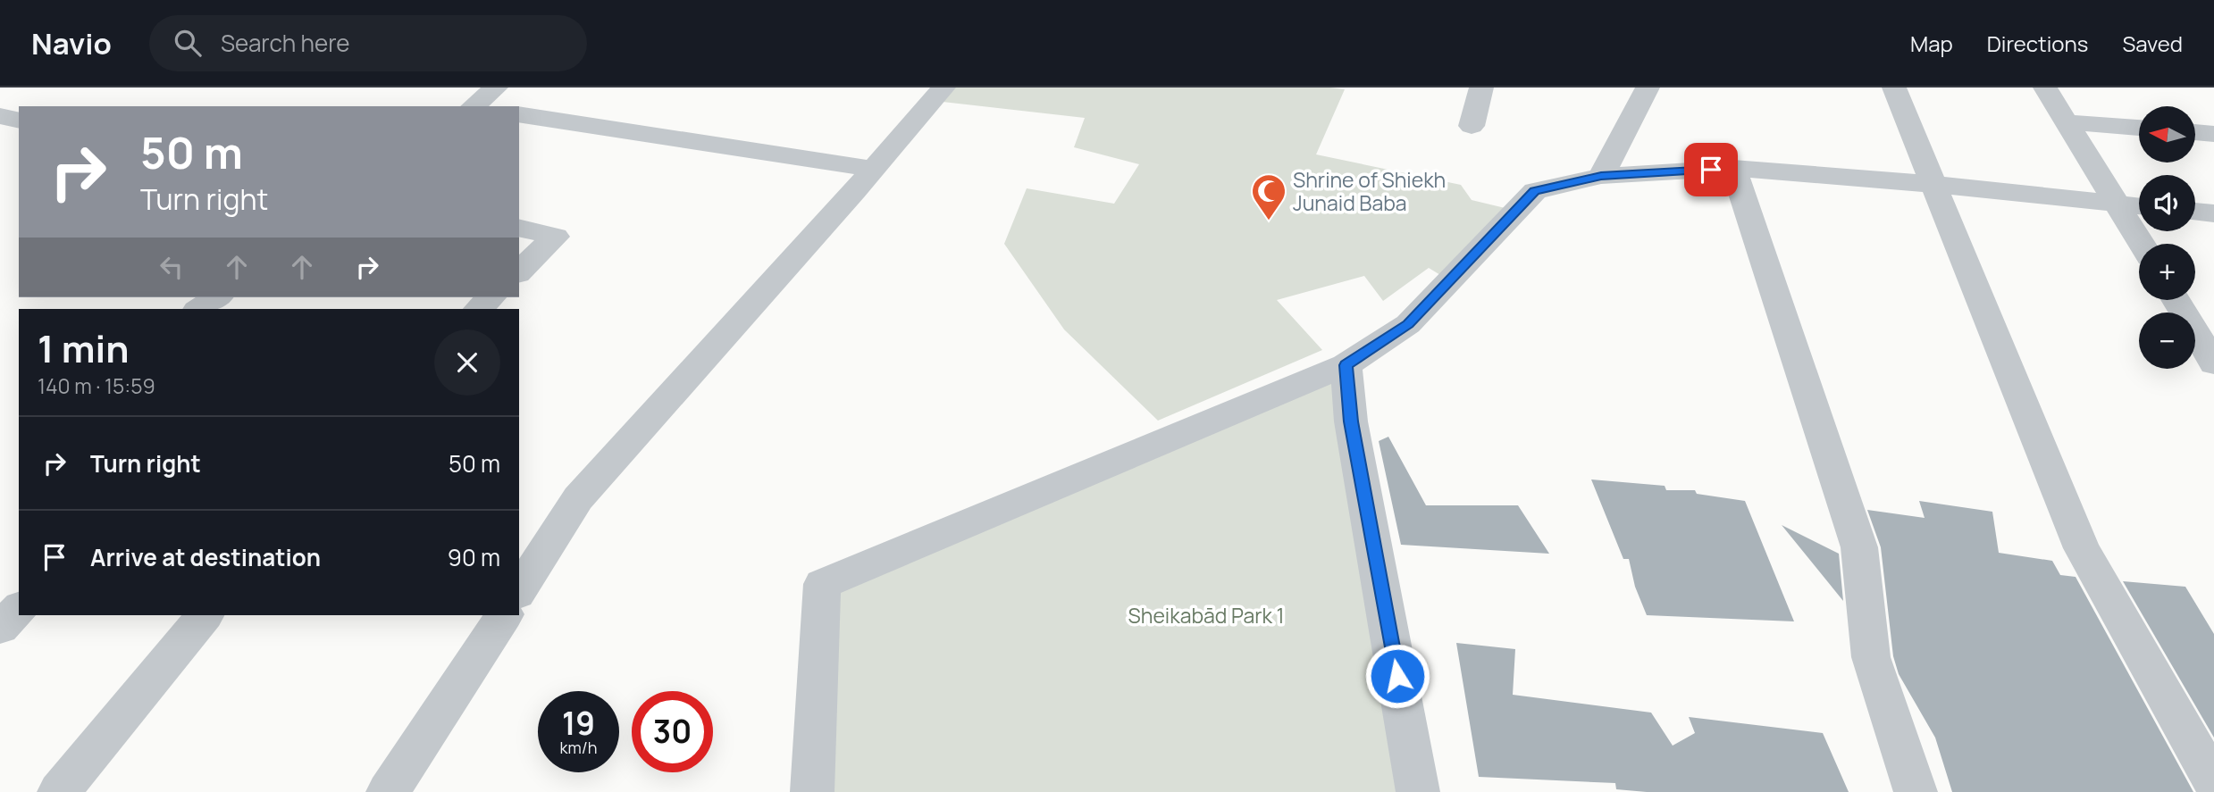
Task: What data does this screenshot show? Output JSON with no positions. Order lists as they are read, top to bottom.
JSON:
{
  "parks": ["Sheikabād Park 1"],
  "places": {
    "mosque": ["Shrine of Shiekh Junaid Baba"]
  },
  "north": "left",
  "page": {
    "header": "Navio",
    "search": "Search here",
    "nav": ["Map", "Directions", "Saved"],
    "map_buttons": ["+", "−"],
    "turn": ["50 m", "Turn right"],
    "heading": ["1 min", "140 m · 15:59"],
    "list": [
      {
        "name": "Turn right",
        "value": "50 m"
      },
      {
        "name": "Arrive at destination",
        "value": "90 m"
      }
    ],
    "speed": "19 km/h",
    "limit": "30"
  }
}
